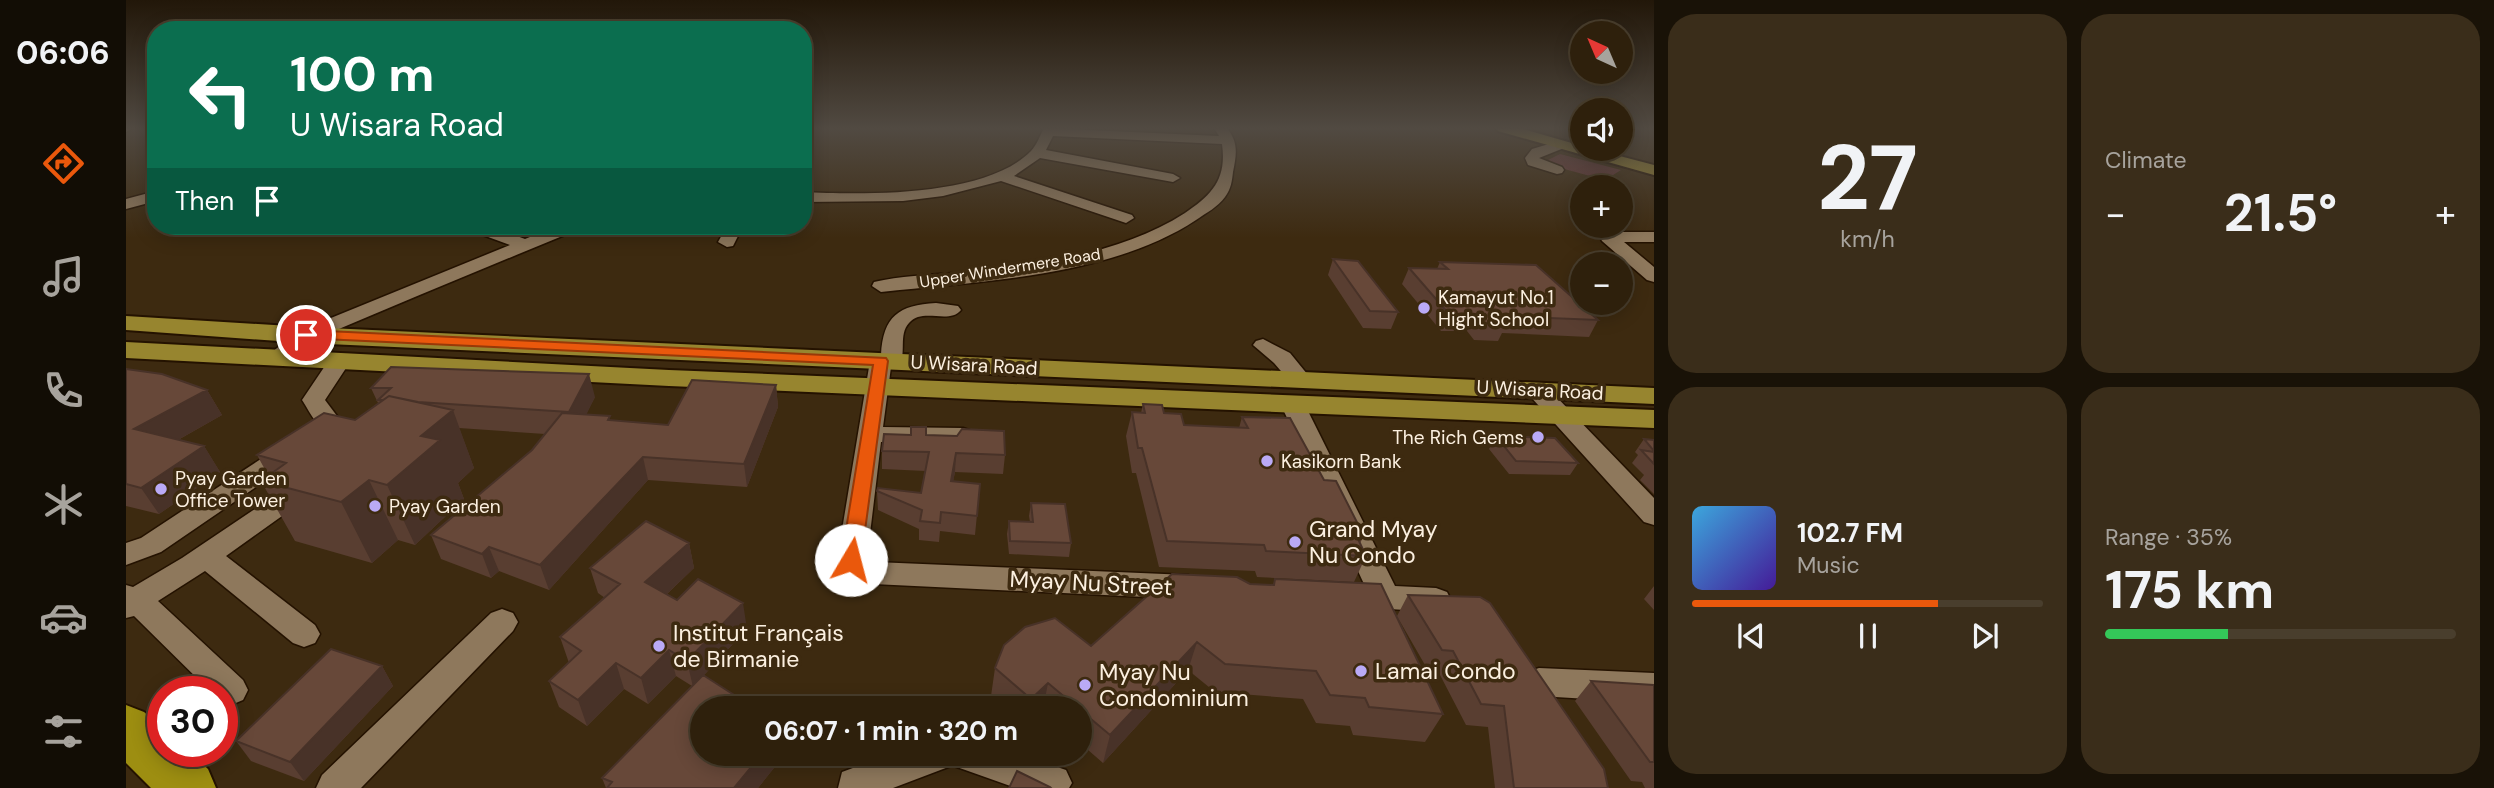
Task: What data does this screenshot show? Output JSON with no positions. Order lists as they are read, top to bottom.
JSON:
{
  "streets": {
    "main road": ["U Wisara Road"],
    "street": ["Upper Windermere Road", "Myay Nu Street"]
  },
  "crossings": [
    ["U Wisara Road", "Myay Nu Street"]
  ],
  "places": [
    "Kamayut No.1 Hight School",
    "The Rich Gems",
    "Kasikorn Bank",
    "Pyay Garden Office Tower",
    "Pyay Garden",
    "Grand Myay Nu Condo",
    "Institut Français de Birmanie",
    "Lamai Condo",
    "Myay Nu Condominium"
  ],
  "north": "top left",
  "page": {
    "tabs": "06:06",
    "tile": [
      ["27", "km/h"],
      "Climate",
      ["Range · 35%", "175 km"]
    ],
    "map_buttons": ["+", "−"],
    "turn": ["100 m", "U Wisara Road"],
    "then": "Then",
    "heat": ["−", "21.5°", "+"],
    "song": ["102.7 FM", "Music"],
    "limit": "30",
    "trip": "06:07 · 1 min · 320 m"
  }
}
